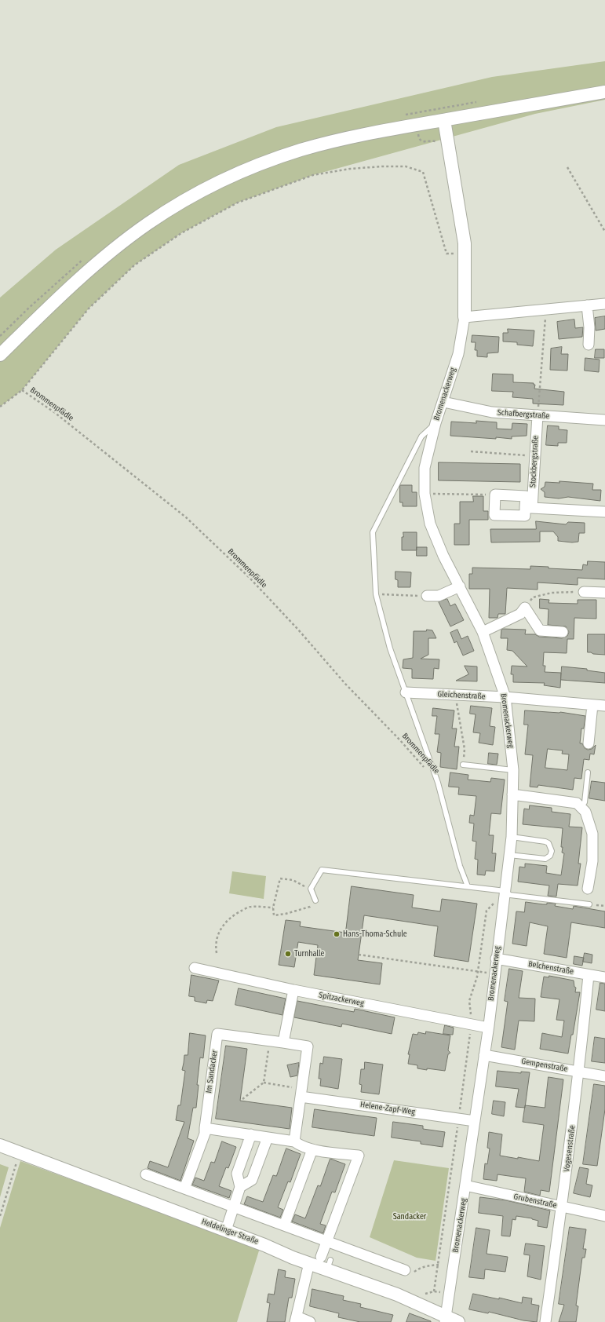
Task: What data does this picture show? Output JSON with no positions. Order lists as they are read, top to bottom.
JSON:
{
  "streets": {
    "street": [
      "Bromenackerweg",
      "Schafbergstraße",
      "Stockbergstraße",
      "Gleichenstraße",
      "Belchenstraße",
      "Spitzackerweg",
      "Gempenstraße",
      "Im Sandacker",
      "Helene-Zapf-Weg",
      "Vogesenstraße",
      "Grubenstraße",
      "Heldelinger Straße"
    ],
    "path": ["Brommenpfädle"]
  },
  "crossings": [
    ["Bromenackerweg", "Schafbergstraße"],
    ["Bromenackerweg", "Gleichenstraße"],
    ["Bromenackerweg", "Belchenstraße"],
    ["Bromenackerweg", "Spitzackerweg"],
    ["Bromenackerweg", "Gempenstraße"],
    ["Bromenackerweg", "Helene-Zapf-Weg"],
    ["Bromenackerweg", "Grubenstraße"],
    ["Bromenackerweg", "Heldelinger Straße"],
    ["Schafbergstraße", "Stockbergstraße"],
    ["Belchenstraße", "Vogesenstraße"],
    ["Gempenstraße", "Vogesenstraße"],
    ["Im Sandacker", "Helene-Zapf-Weg"],
    ["Vogesenstraße", "Grubenstraße"]
  ],
  "parks": ["Sandacker"],
  "places": ["Hans-Thoma-Schule", "Turnhalle"]
}
